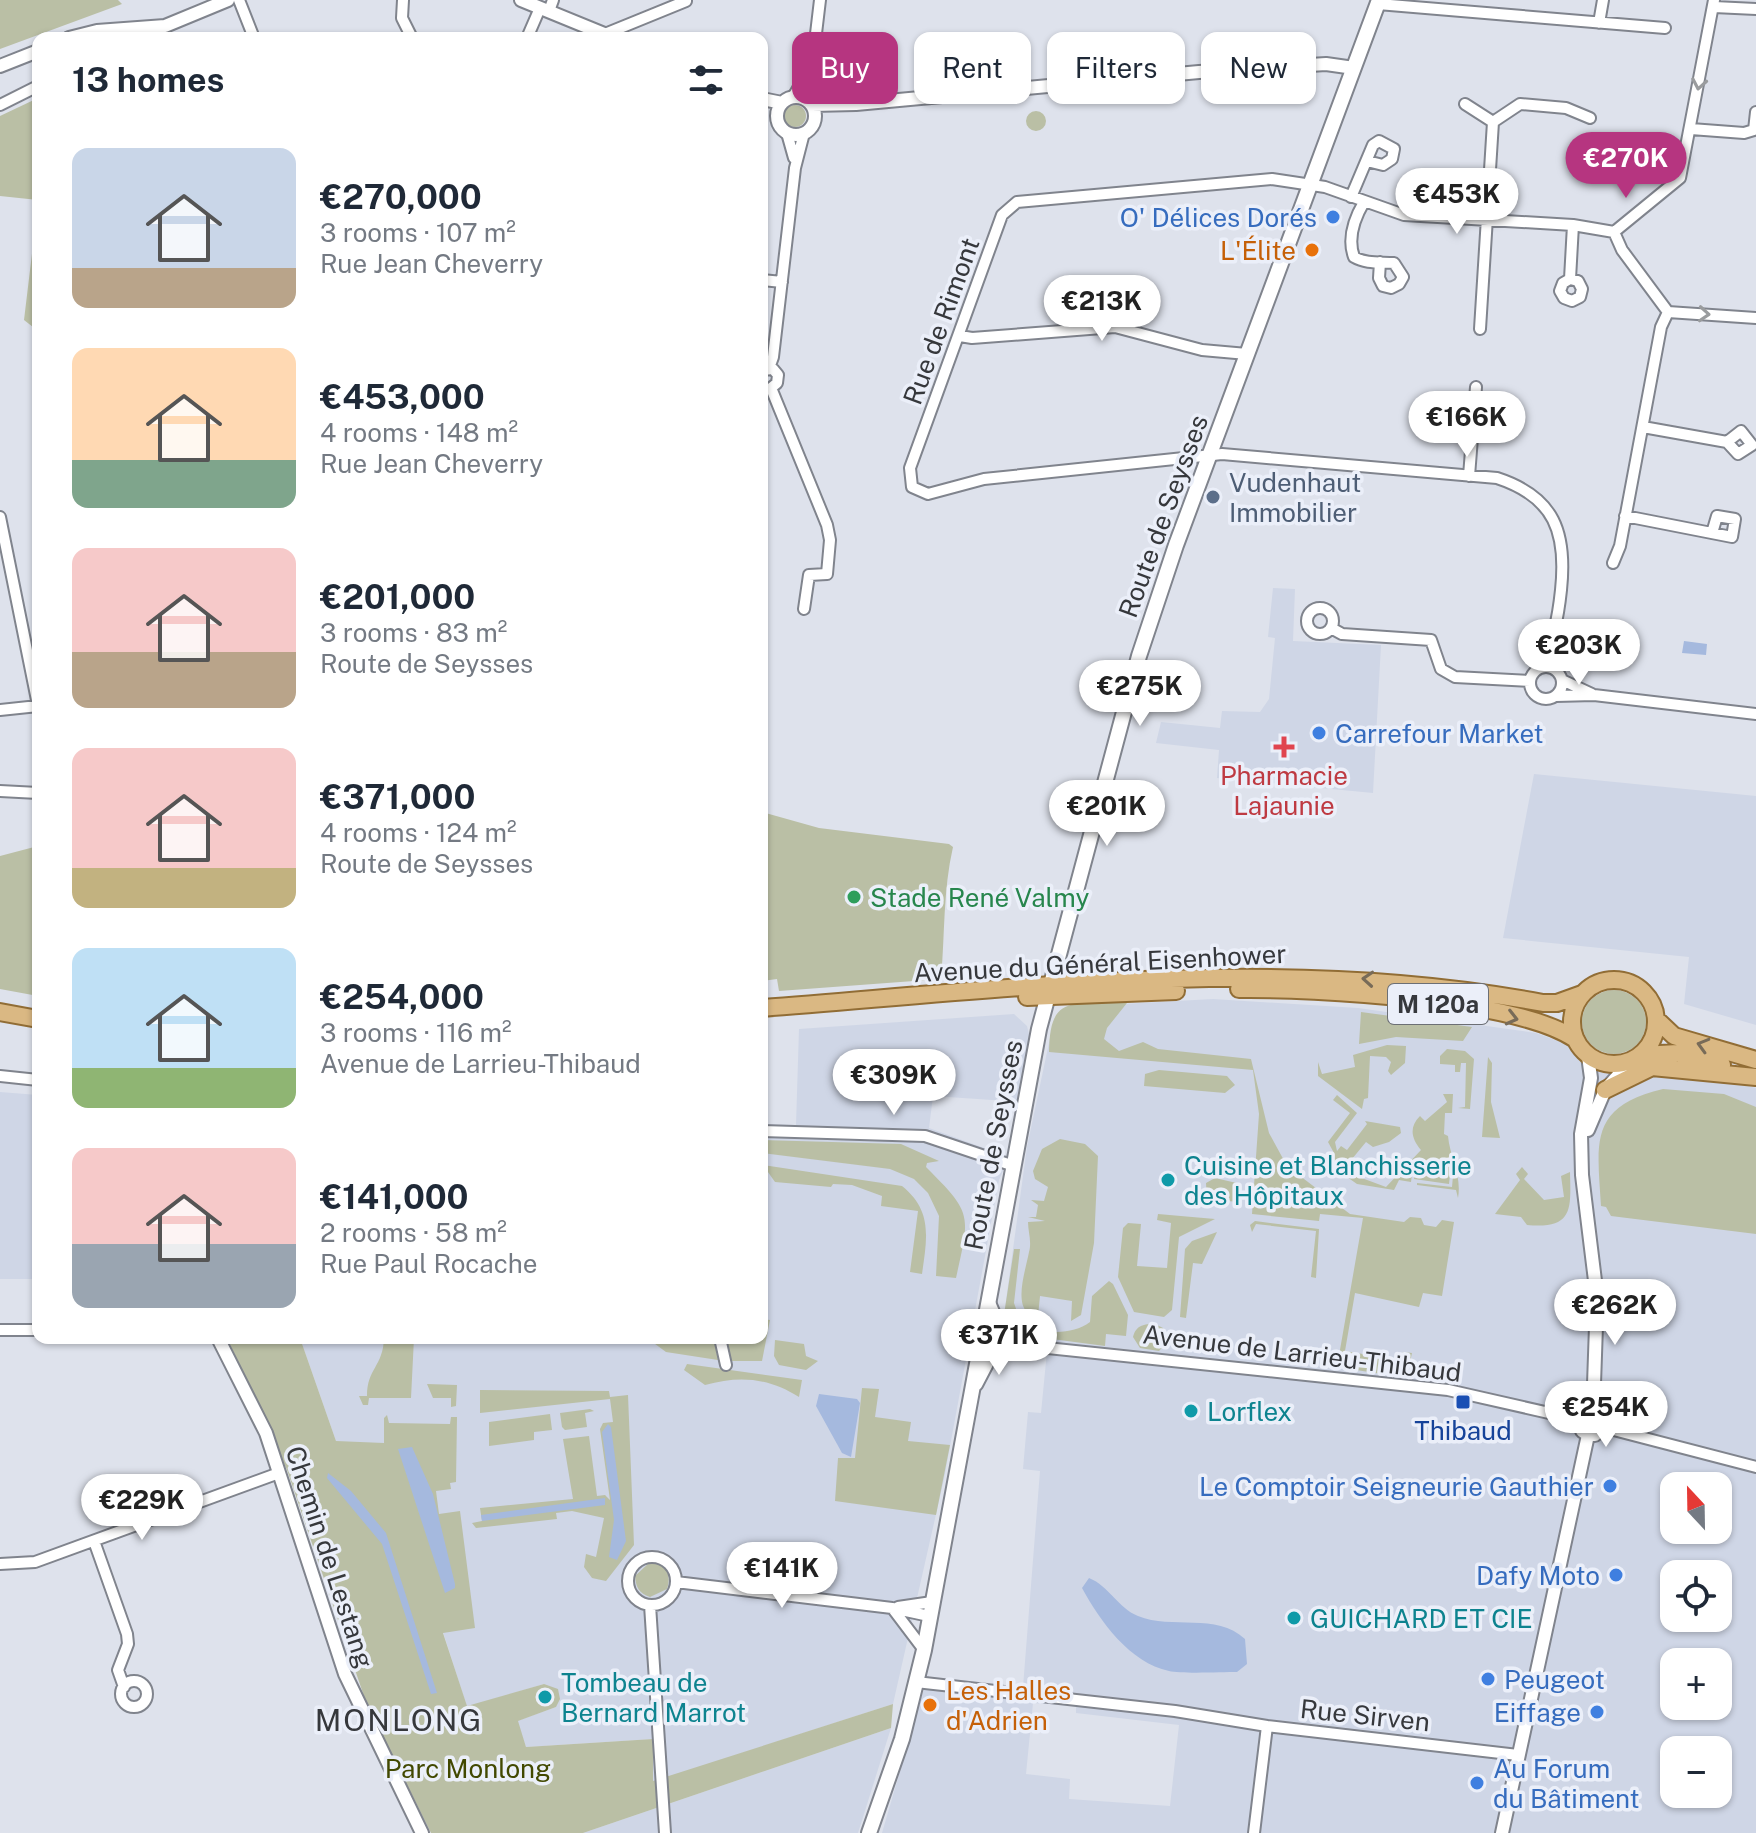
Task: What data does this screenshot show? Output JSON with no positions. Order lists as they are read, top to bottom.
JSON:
{
  "streets": {
    "main road": ["Route de Seysses", "Avenue du Général Eisenhower", "M 120a"],
    "street": [
      "Rue de Rimont",
      "Avenue de Larrieu-Thibaud",
      "Chemin de Lestang",
      "Rue Sirven"
    ]
  },
  "crossings": [
    ["Rue de Rimont", "Route de Seysses"],
    ["Route de Seysses", "Avenue du Général Eisenhower"],
    ["Route de Seysses", "Avenue de Larrieu-Thibaud"]
  ],
  "districts": ["MONLONG"],
  "parks": ["Parc Monlong"],
  "places": {
    "other": [
      "O' Délices Dorés",
      "L'Élite",
      "Vudenhaut Immobilier",
      "Carrefour Market",
      "Stade René Valmy",
      "Cuisine et Blanchisserie des Hôpitaux",
      "Lorflex",
      "Le Comptoir Seigneurie Gauthier",
      "Dafy Moto",
      "GUICHARD ET CIE",
      "Peugeot",
      "Tombeau de Bernard Marrot",
      "Les Halles d'Adrien",
      "Eiffage",
      "Au Forum du Bâtiment"
    ],
    "health": ["Pharmacie Lajaunie"],
    "transit": ["Thibaud"]
  },
  "north": "top",
  "page": {
    "chip": [
      "Buy",
      "Rent",
      "Filters",
      "New"
    ],
    "heading": "13 homes",
    "list": [
      {
        "name": "€270,000",
        "note": "3 rooms · 107 m² · Rue Jean Cheverry"
      },
      {
        "name": "€453,000",
        "note": "4 rooms · 148 m² · Rue Jean Cheverry"
      },
      {
        "name": "€201,000",
        "note": "3 rooms · 83 m² · Route de Seysses"
      },
      {
        "name": "€371,000",
        "note": "4 rooms · 124 m² · Route de Seysses"
      },
      {
        "name": "€254,000",
        "note": "3 rooms · 116 m² · Avenue de Larrieu-Thibaud"
      },
      {
        "name": "€141,000",
        "note": "2 rooms · 58 m² · Rue Paul Rocache"
      }
    ],
    "price": [
      "€270K",
      "€453K",
      "€213K",
      "€166K",
      "€203K",
      "€275K",
      "€201K",
      "€309K",
      "€262K",
      "€371K",
      "€254K",
      "€229K",
      "€141K"
    ],
    "map_buttons": ["+", "−"]
  }
}
